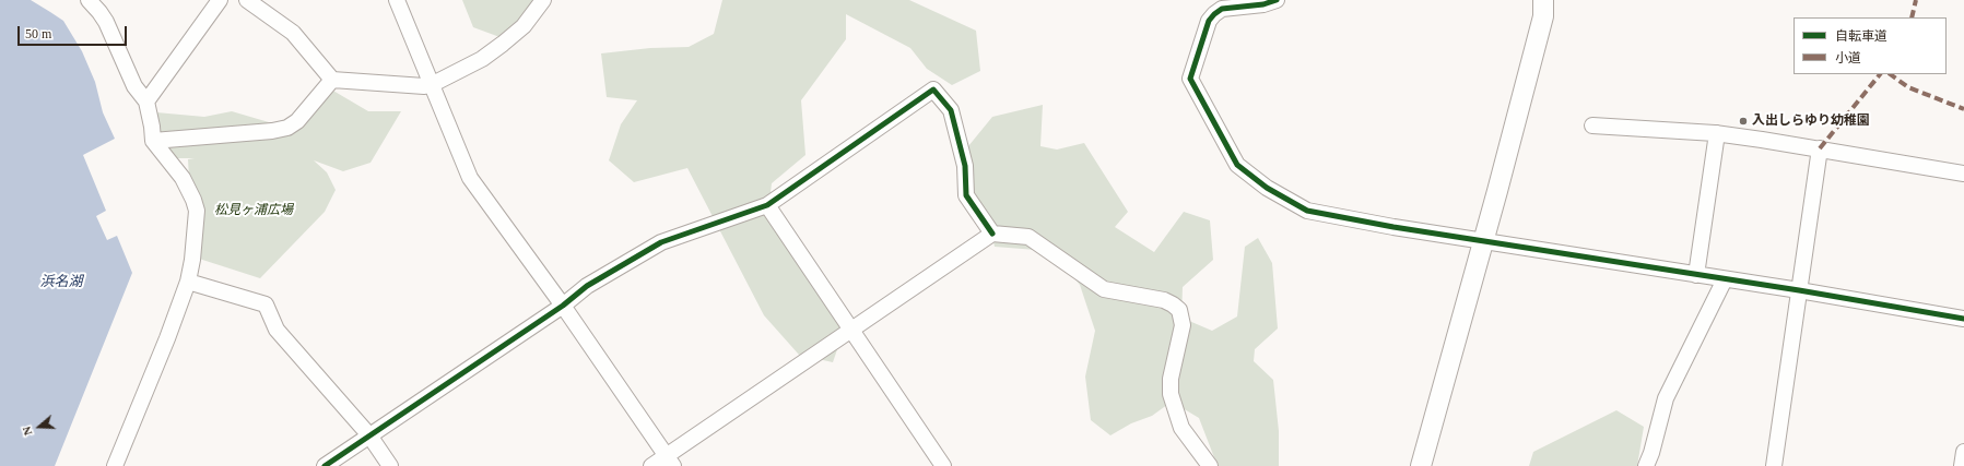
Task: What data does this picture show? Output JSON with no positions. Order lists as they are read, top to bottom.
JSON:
{
  "water": ["浜名湖"],
  "parks": ["松見ヶ浦広場"],
  "places": ["入出しらゆり幼稚園"],
  "legend": ["自転車道", "小道"],
  "scale_bar": "50 m",
  "north": "left"
}
